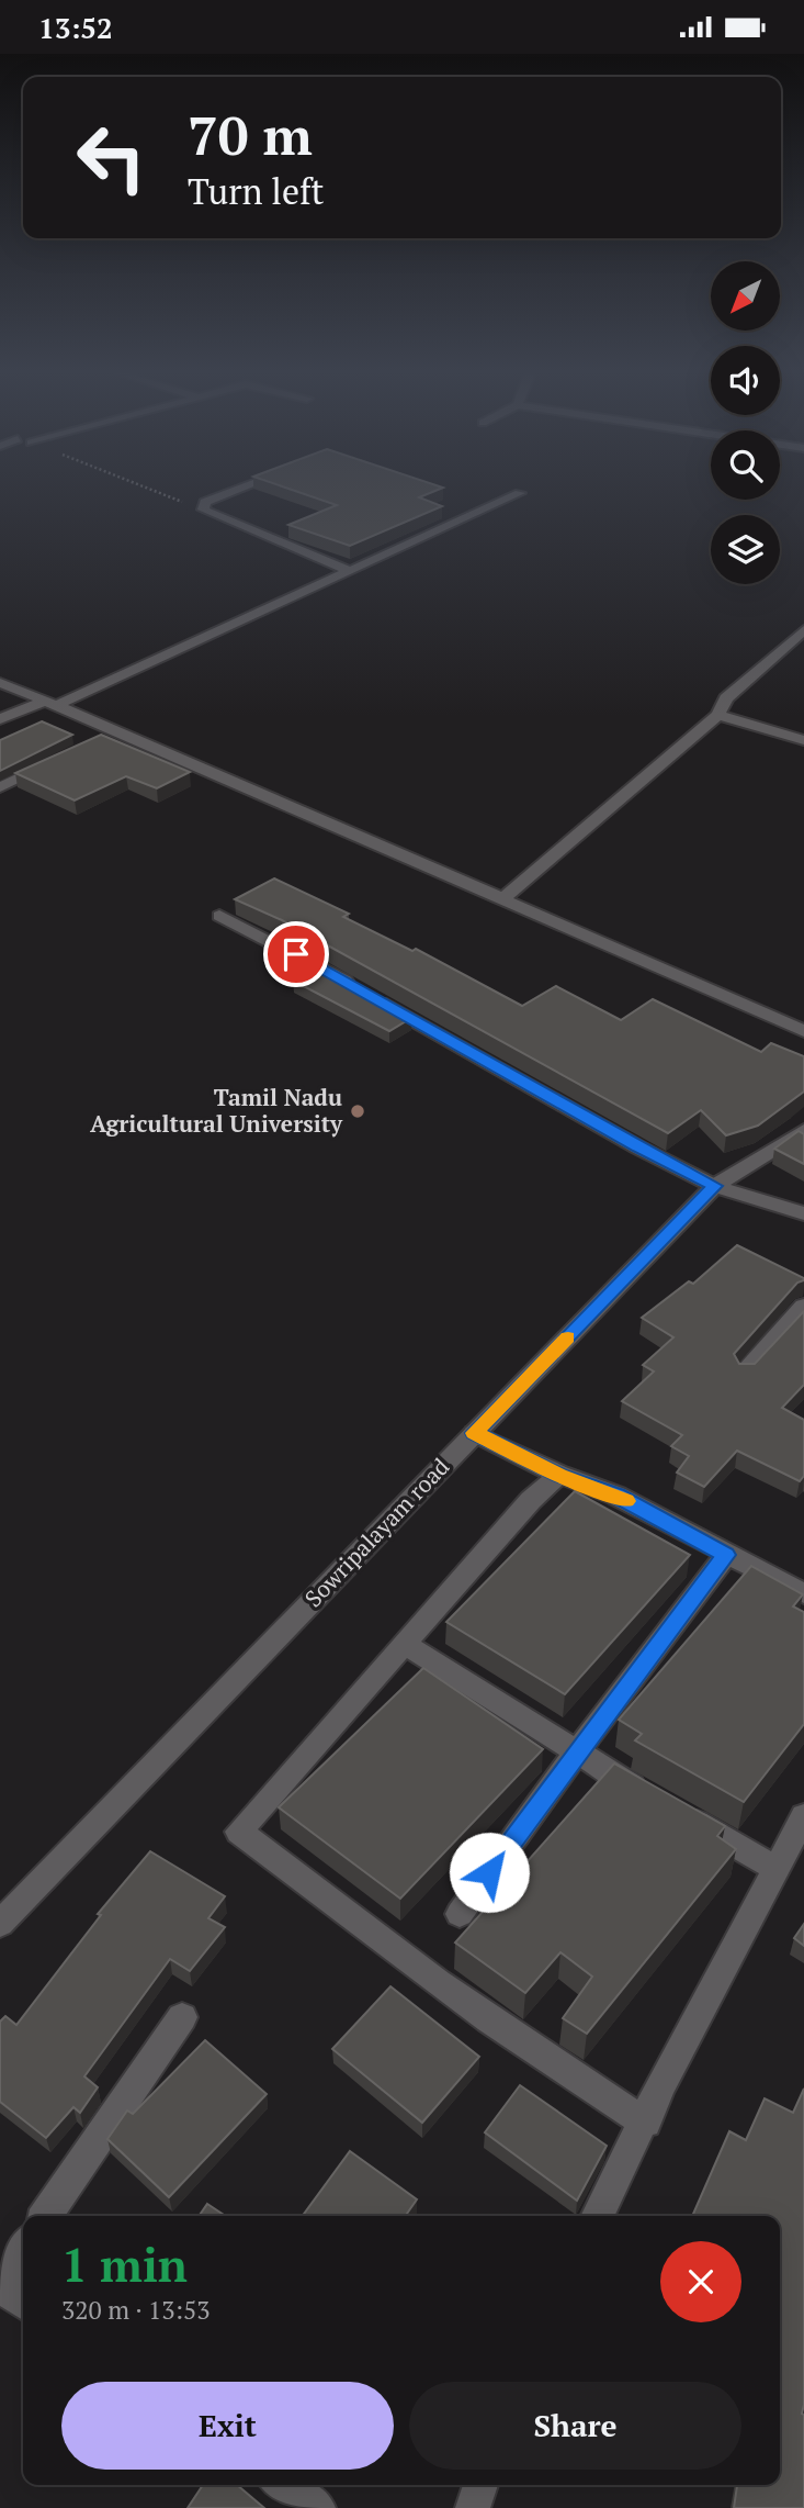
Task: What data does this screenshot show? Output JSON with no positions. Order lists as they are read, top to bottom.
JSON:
{
  "streets": {
    "street": ["Sowripalayam road"]
  },
  "places": ["Tamil Nadu Agricultural University"],
  "north": "bottom left",
  "page": {
    "status": "13:52",
    "turn": ["70 m", "Turn left"],
    "heading": ["1 min", "320 m · 13:53"],
    "buttons": ["Exit", "Share"]
  }
}
